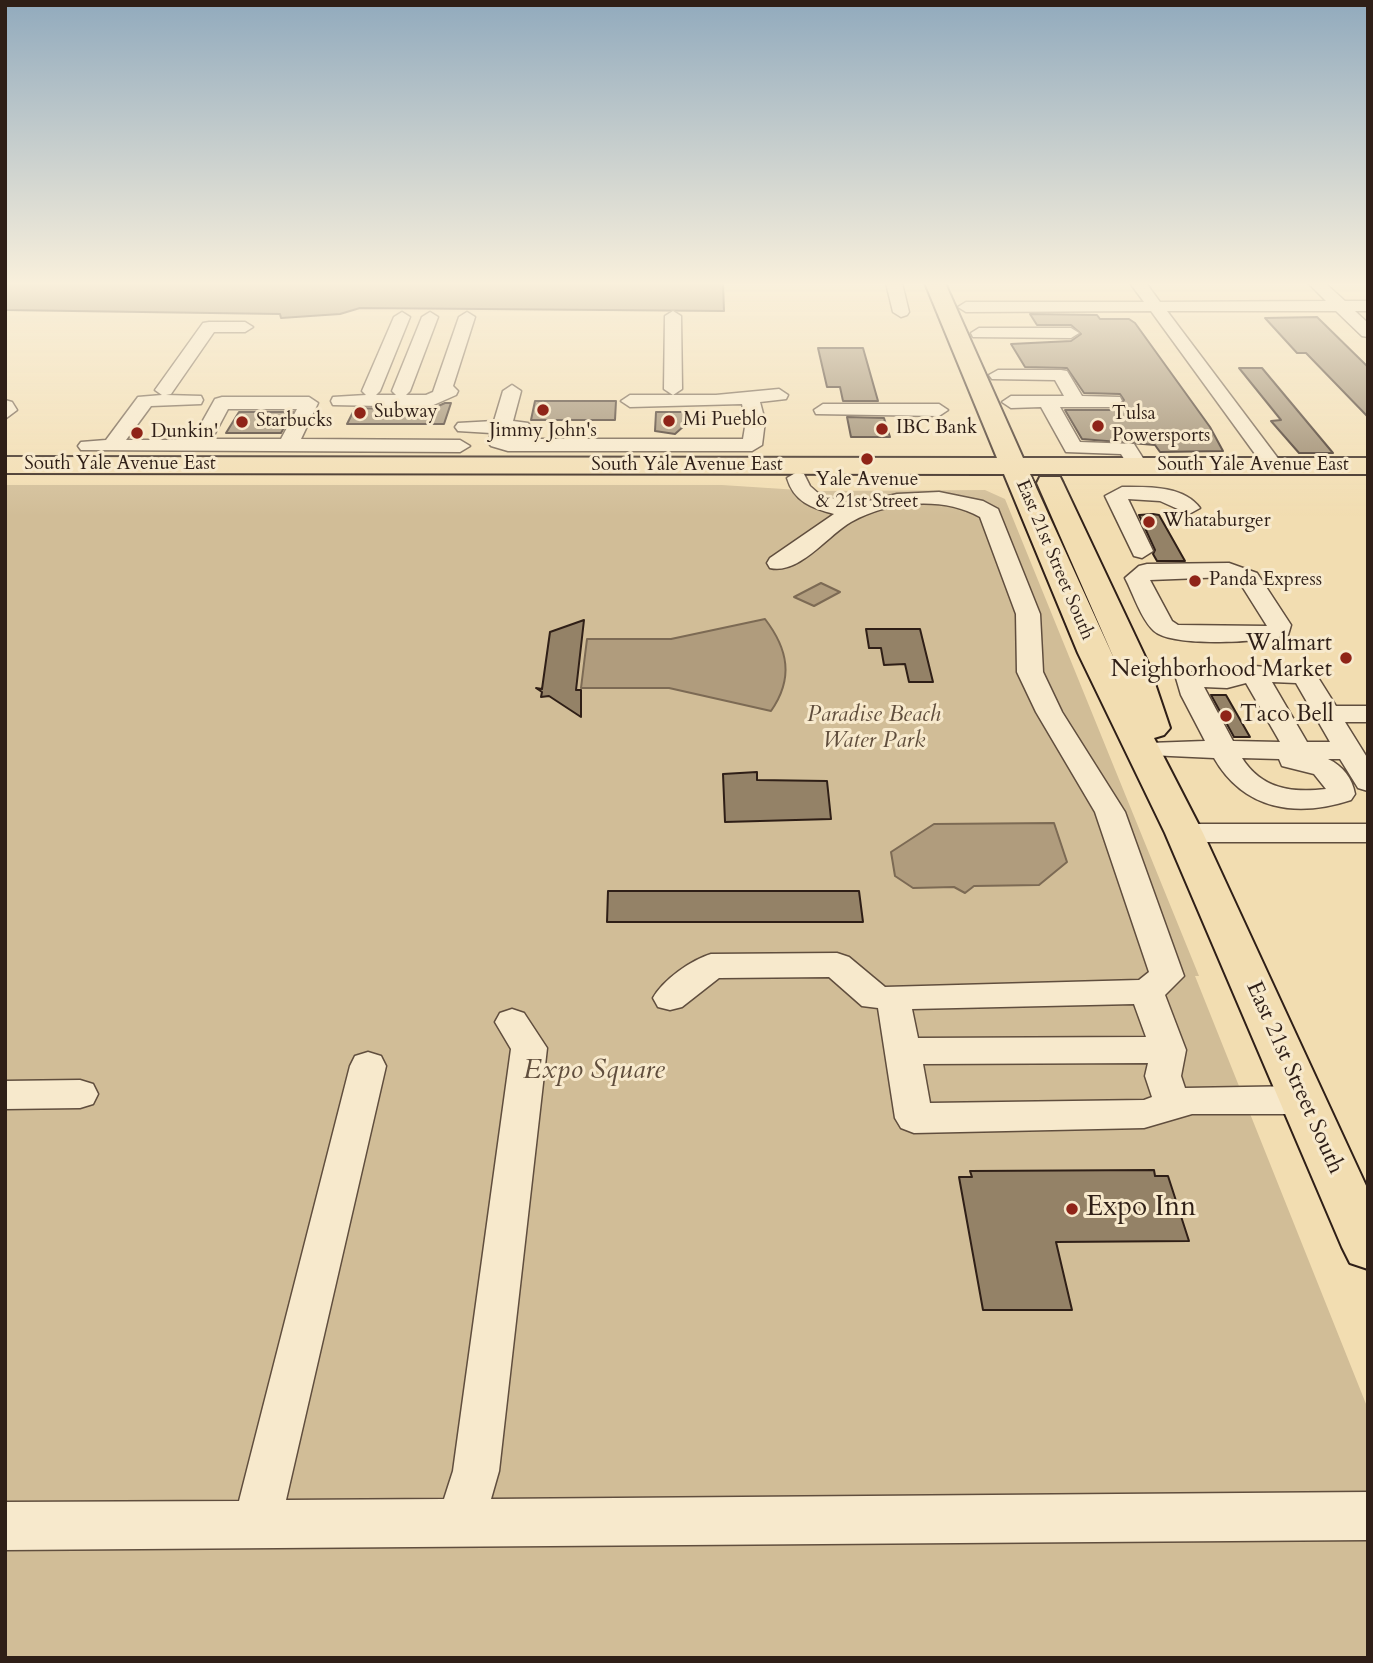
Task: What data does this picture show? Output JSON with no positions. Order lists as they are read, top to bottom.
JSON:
{
  "streets": {
    "main road": ["South Yale Avenue East", "East 21st Street South"]
  },
  "crossings": [
    ["South Yale Avenue East", "East 21st Street South"]
  ],
  "parks": ["Paradise Beach Water Park", "Expo Square"],
  "places": [
    "Jimmy John's",
    "Subway",
    "Mi Pueblo",
    "Starbucks",
    "Tulsa Powersports",
    "IBC Bank",
    "Dunkin'",
    "Yale Avenue & 21st Street",
    "Whataburger",
    "Panda Express",
    "Walmart Neighborhood Market",
    "Taco Bell",
    "Expo Inn"
  ]
}
